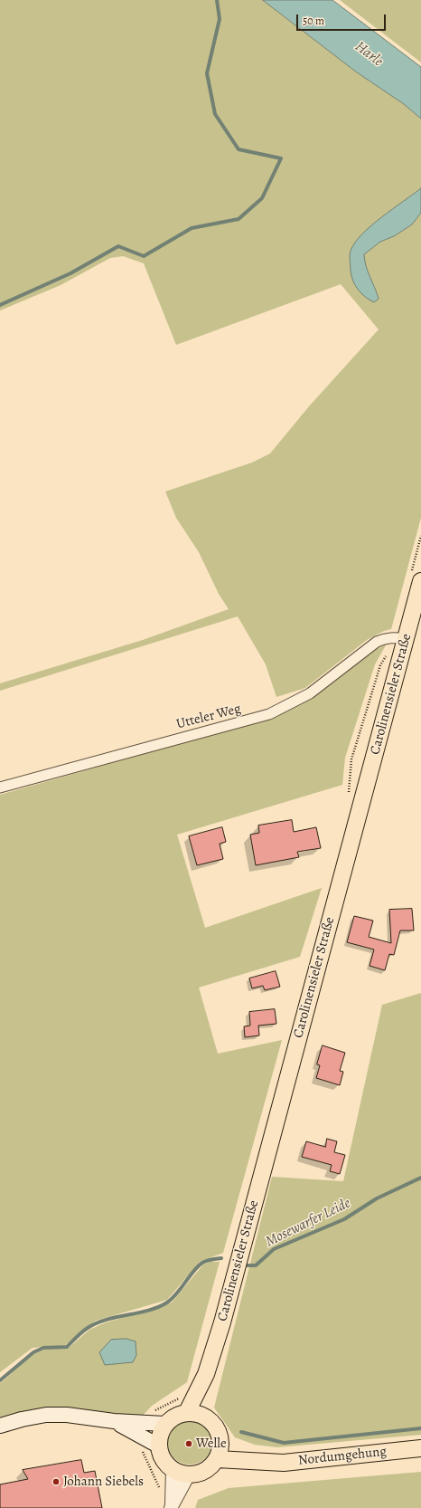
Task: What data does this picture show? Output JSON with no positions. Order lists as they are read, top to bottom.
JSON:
{
  "streets": {
    "main road": ["Carolinensieler Straße", "Nordumgehung"],
    "street": ["Utteler Weg"]
  },
  "crossings": [
    ["Carolinensieler Straße", "Utteler Weg"],
    ["Carolinensieler Straße", "Nordumgehung"]
  ],
  "water": ["Harle", "Mosewarfer Leide"],
  "places": ["Welle", "Johann Siebels"],
  "scale_bar": "50 m"
}
